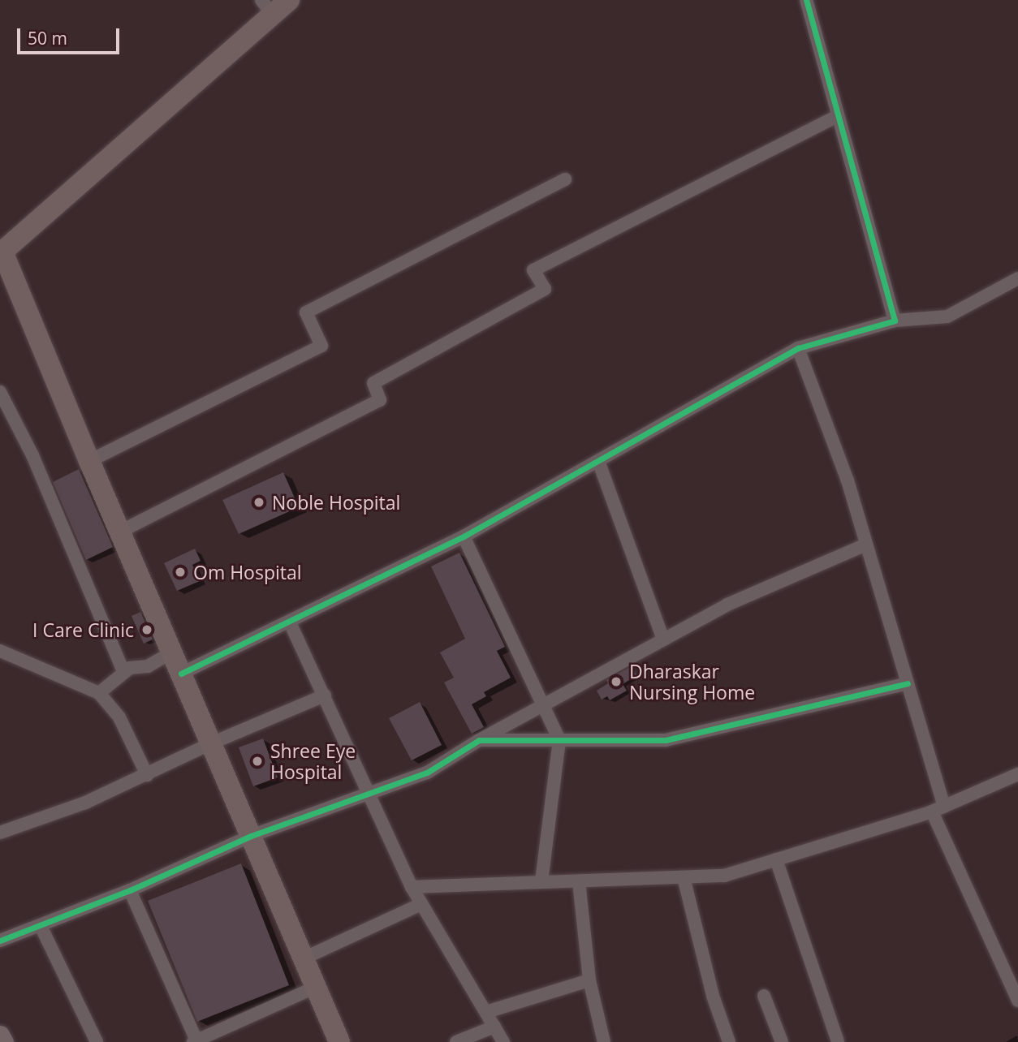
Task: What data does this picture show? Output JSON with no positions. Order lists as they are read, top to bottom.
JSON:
{
  "places": [
    "Noble Hospital",
    "Om Hospital",
    "I Care Clinic",
    "Dharaskar Nursing Home",
    "Shree Eye Hospital"
  ],
  "scale_bar": "50 m"
}
